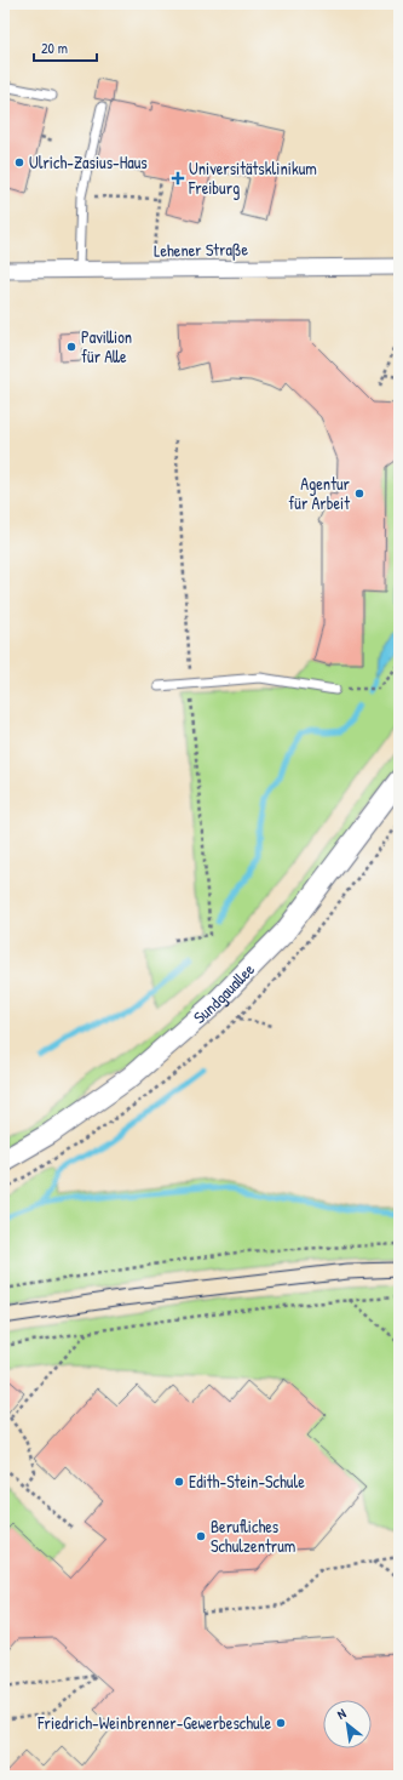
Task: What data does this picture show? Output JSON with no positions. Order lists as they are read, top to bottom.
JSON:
{
  "streets": {
    "street": ["Lehener Straße", "Sundgauallee"]
  },
  "places": {
    "other": [
      "Ulrich-Zasius-Haus",
      "Pavillion für Alle",
      "Agentur für Arbeit",
      "Edith-Stein-Schule",
      "Berufliches Schulzentrum",
      "Friedrich-Weinbrenner-Gewerbeschule"
    ],
    "health": ["Universitätsklinikum Freiburg"]
  },
  "scale_bar": "20 m",
  "north": "top left"
}
